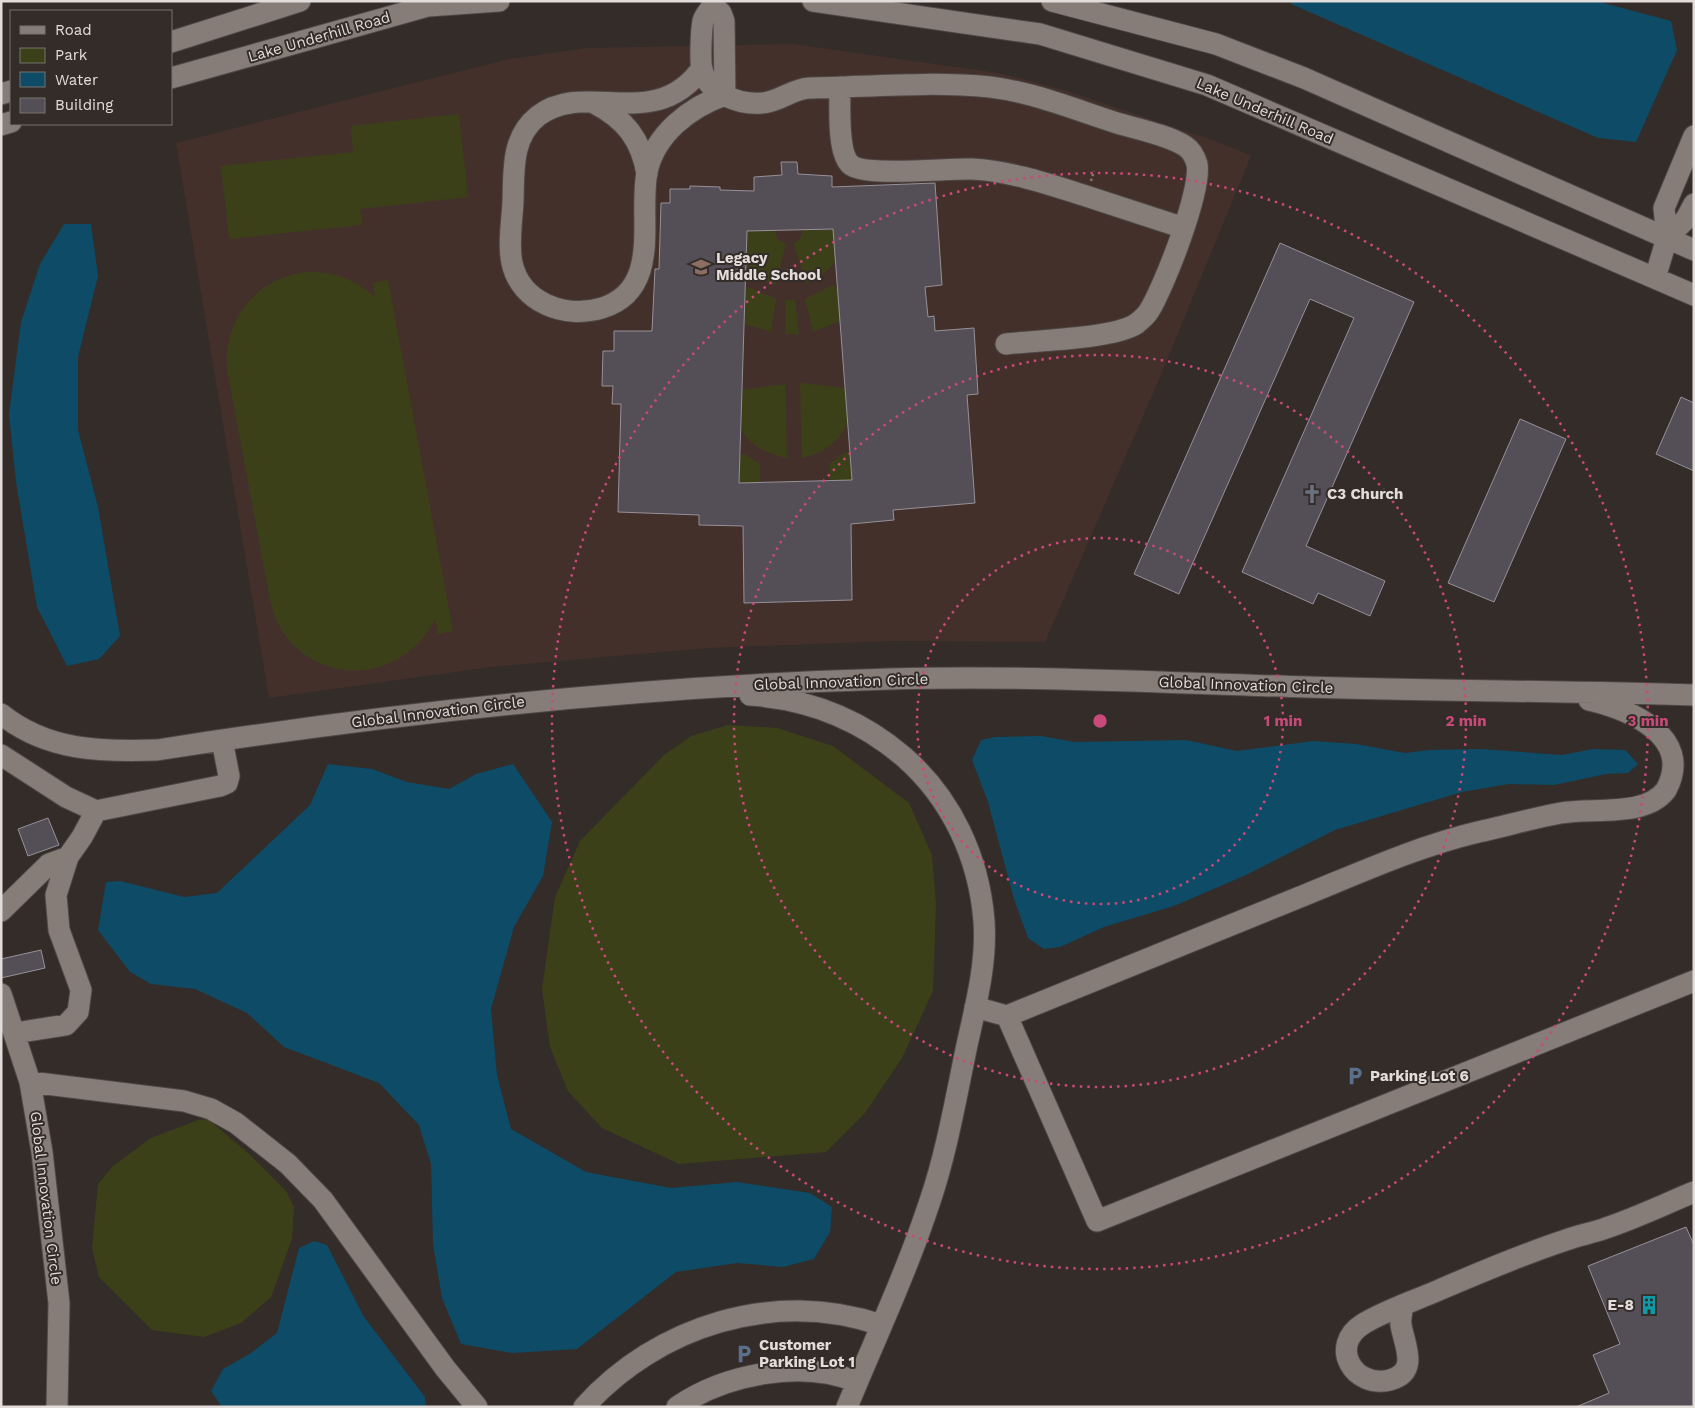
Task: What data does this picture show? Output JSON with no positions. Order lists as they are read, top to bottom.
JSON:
{
  "streets": {
    "street": ["Lake Underhill Road", "Global Innovation Circle"]
  },
  "places": {
    "school or university": ["Legacy Middle School"],
    "church": ["C3 Church"],
    "parking": ["Parking Lot 6", "Customer Parking Lot 1"],
    "building": ["E-8"]
  },
  "legend": [
    "Road",
    "Park",
    "Water",
    "Building"
  ],
  "rings": ["1 min", "2 min", "3 min"]
}
